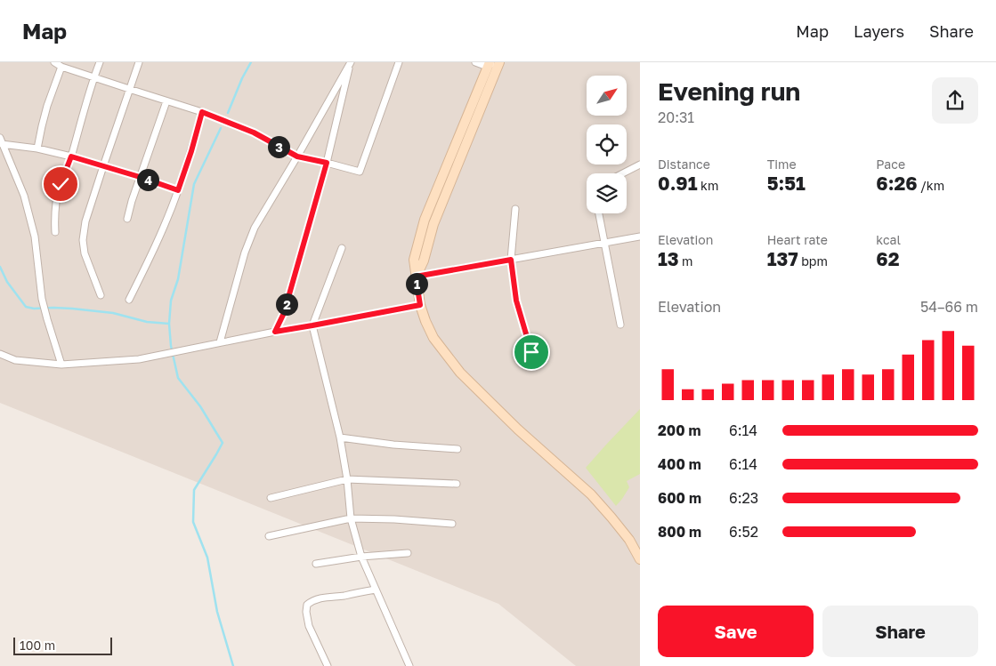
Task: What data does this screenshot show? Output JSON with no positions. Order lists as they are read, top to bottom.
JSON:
{
  "scale_bar": "100 m",
  "north": "top right",
  "page": {
    "header": "Map",
    "nav": ["Map", "Layers", "Share"],
    "heading": ["Evening run", "20:31"],
    "pins": [
      "3",
      "4",
      "1",
      "2"
    ],
    "stats": [
      ["Distance", "0.91 km"],
      ["Time", "5:51"],
      ["Pace", "6:26 /km"],
      ["Elevation", "13 m"],
      ["Heart rate", "137 bpm"],
      ["kcal", "62"]
    ],
    "chart": ["Elevation", "54–66 m"],
    "list": [
      {
        "name": "200 m",
        "note": "6:14"
      },
      {
        "name": "400 m",
        "note": "6:14"
      },
      {
        "name": "600 m",
        "note": "6:23"
      },
      {
        "name": "800 m",
        "note": "6:52"
      }
    ],
    "buttons": ["Save", "Share"],
    "scale": "100 m"
  }
}
